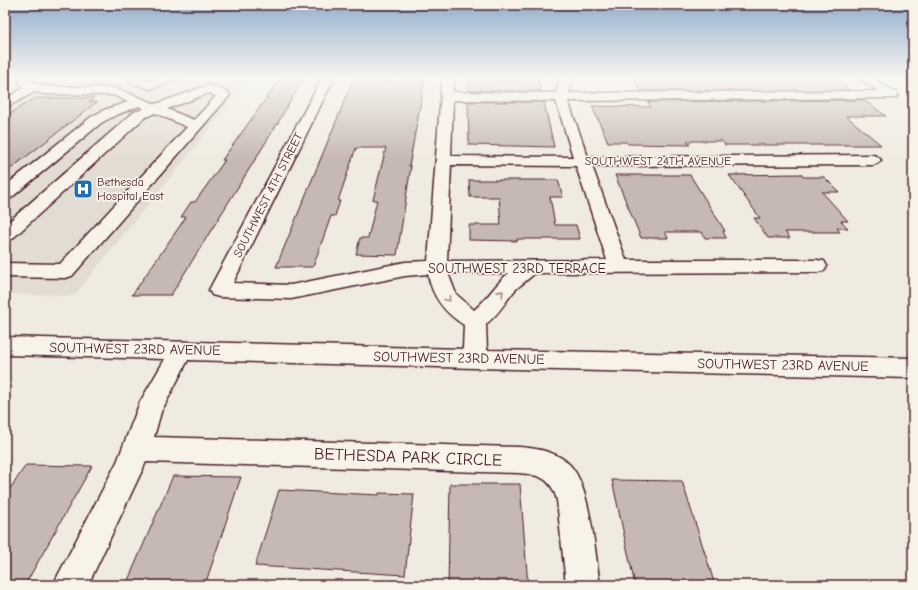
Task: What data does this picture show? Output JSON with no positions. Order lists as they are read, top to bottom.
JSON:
{
  "streets": {
    "street": [
      "SOUTHWEST 24TH AVENUE",
      "SOUTHWEST 4TH STREET",
      "SOUTHWEST 23RD TERRACE",
      "SOUTHWEST 23RD AVENUE",
      "BETHESDA PARK CIRCLE"
    ]
  },
  "crossings": [
    ["SOUTHWEST 4TH STREET", "SOUTHWEST 23RD TERRACE"]
  ],
  "places": {
    "hospital": ["Bethesda Hospital East"]
  }
}
